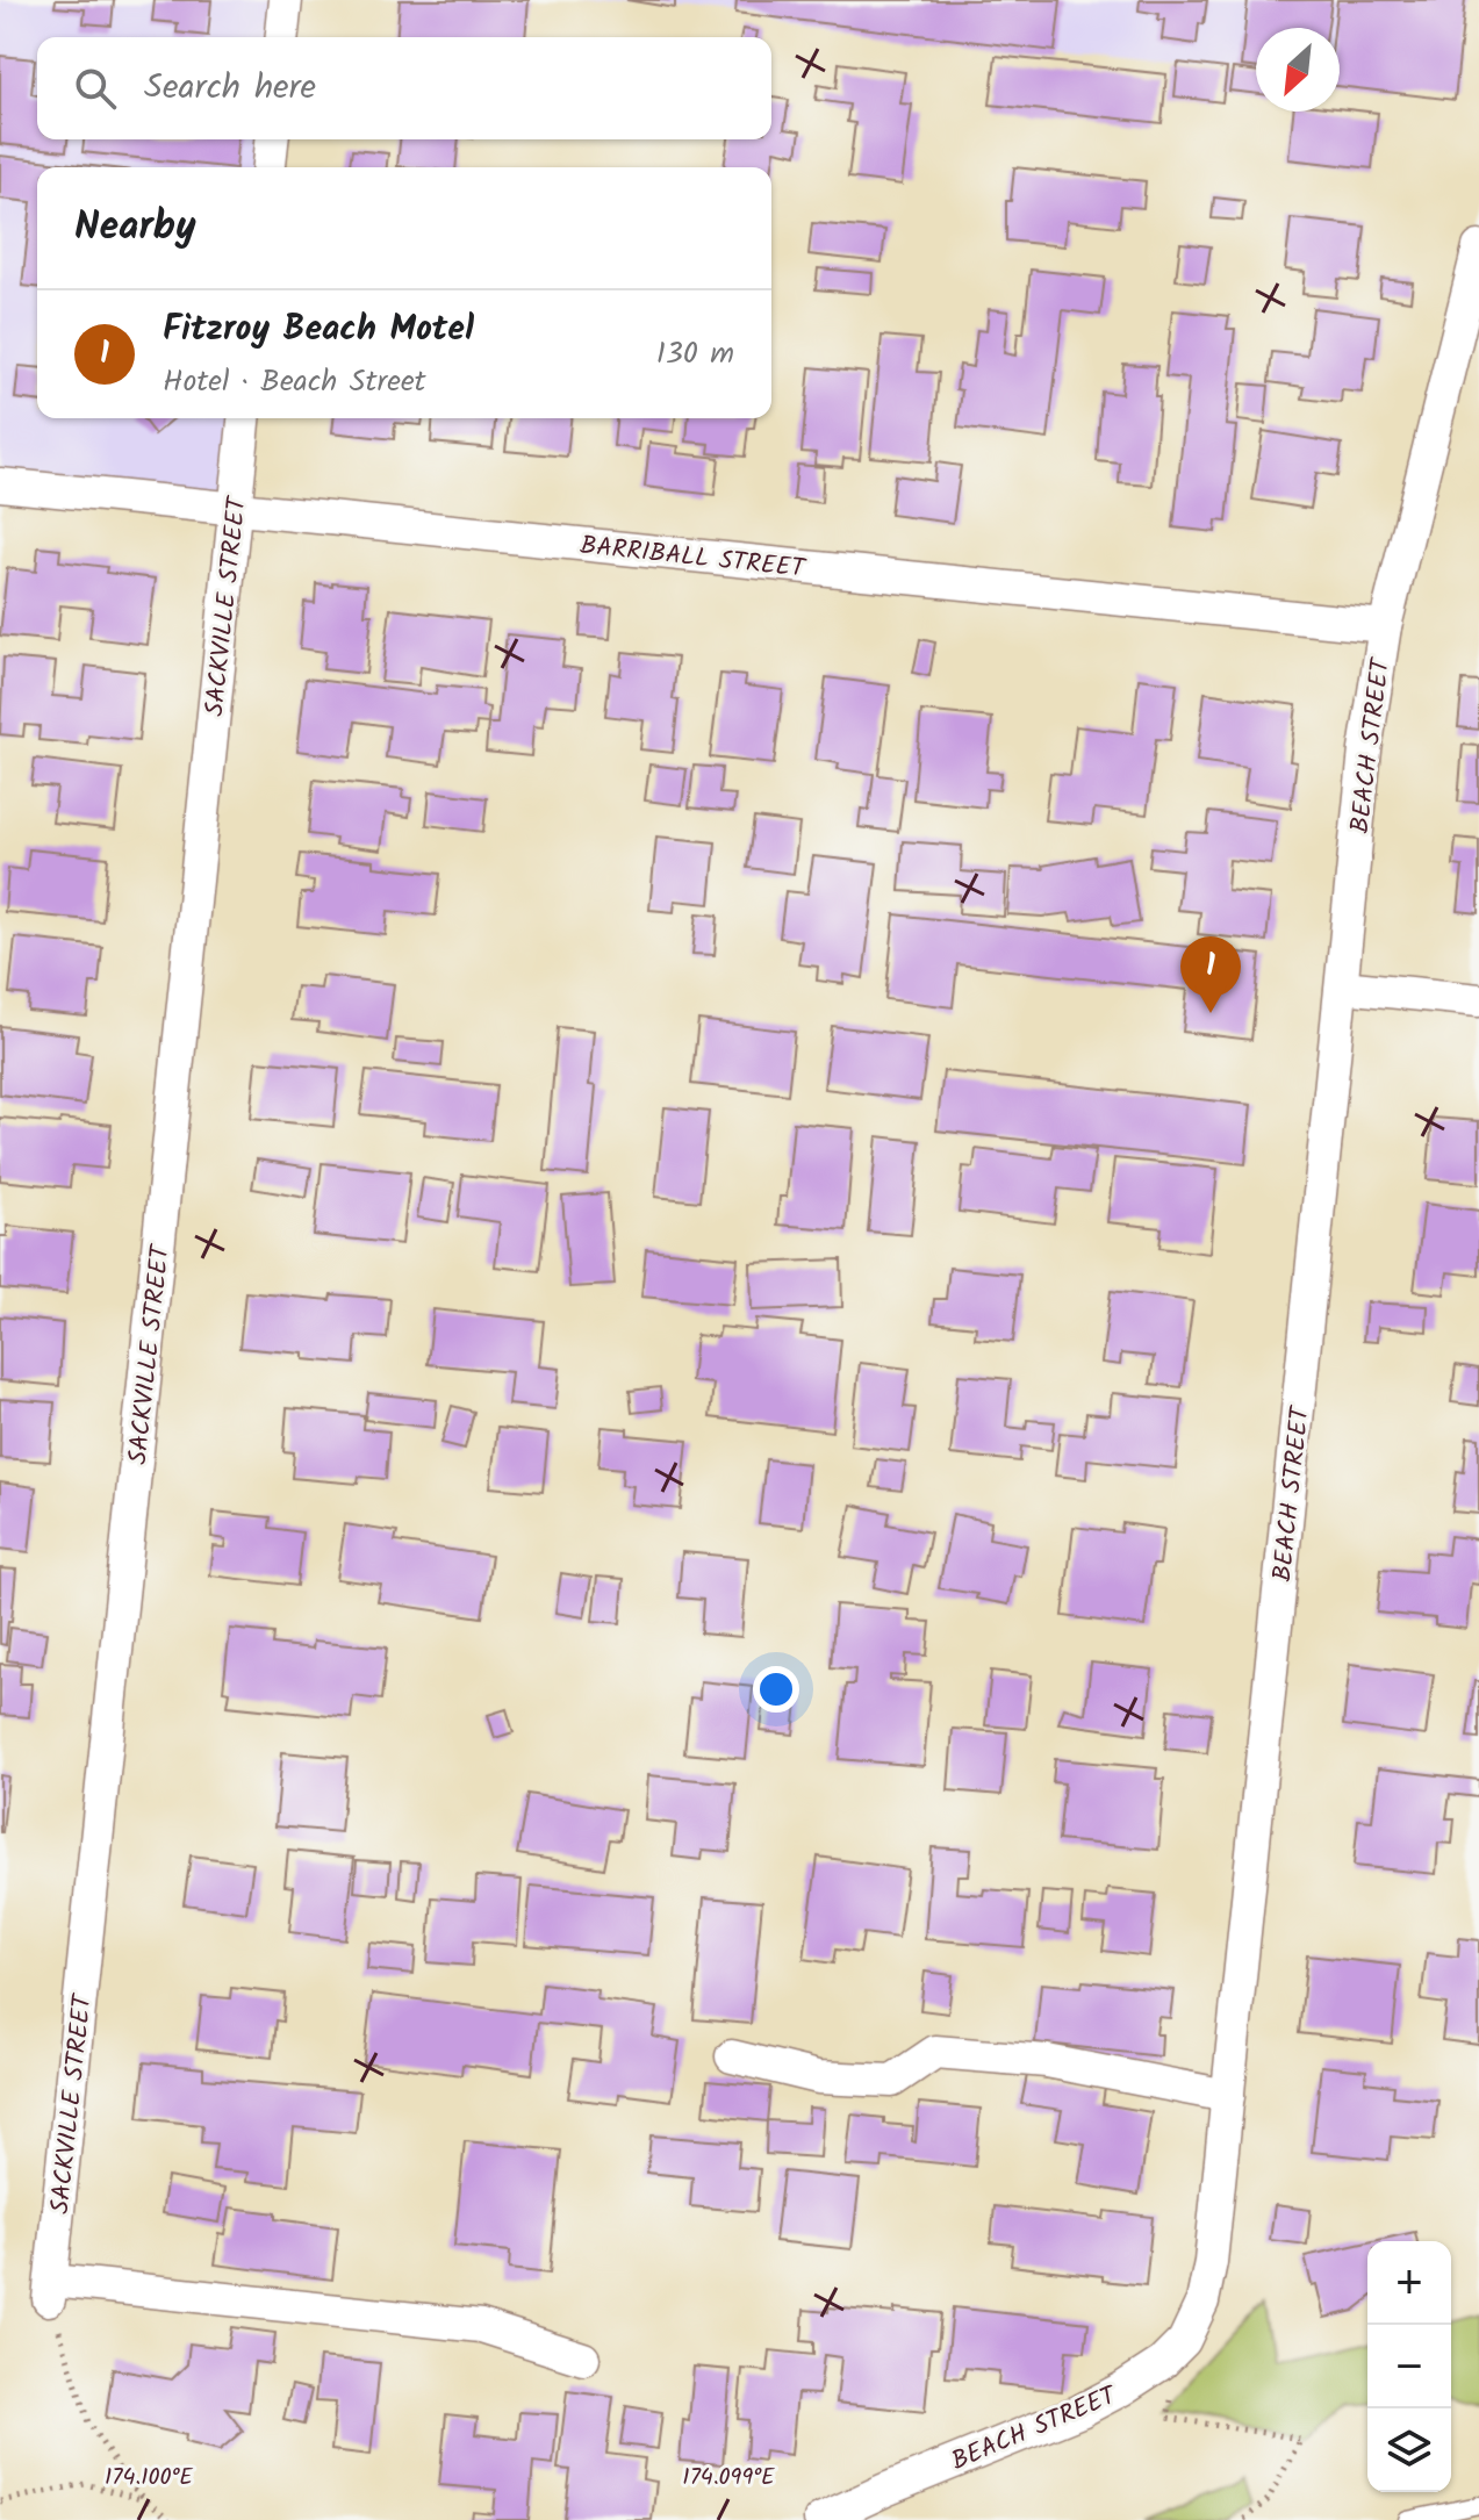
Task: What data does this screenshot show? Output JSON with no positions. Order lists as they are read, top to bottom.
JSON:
{
  "streets": {
    "street": ["BARRIBALL STREET", "SACKVILLE STREET", "BEACH STREET"]
  },
  "crossings": [
    ["BARRIBALL STREET", "SACKVILLE STREET"],
    ["BARRIBALL STREET", "BEACH STREET"]
  ],
  "north": "bottom left",
  "page": {
    "search": "Search here",
    "heading": "Nearby",
    "list": [
      {
        "mark": "1",
        "name": "Fitzroy Beach Motel",
        "note": "Hotel · Beach Street",
        "value": "130 m"
      }
    ],
    "pins": "1",
    "map_buttons": ["+", "−"]
  },
  "coordinates": ["174.100°E", "174.099°E"]
}
